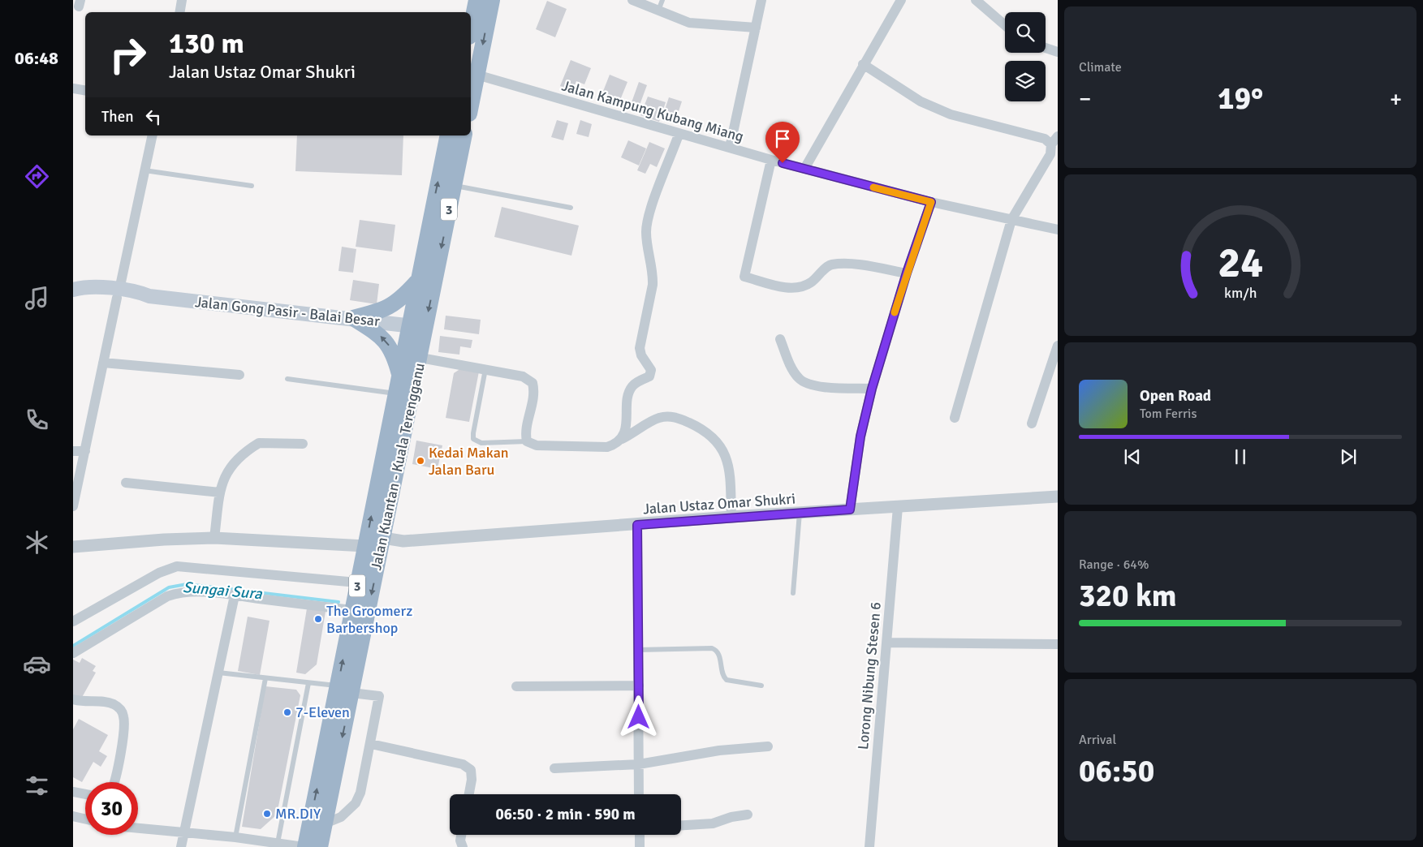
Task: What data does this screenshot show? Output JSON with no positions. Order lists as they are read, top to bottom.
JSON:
{
  "streets": {
    "highway": ["3", "Jalan Kuantan - Kuala Terengganu"],
    "main road": ["Jalan Gong Pasir - Balai Besar"],
    "street": ["Jalan Kampung Kubang Miang", "Jalan Ustaz Omar Shukri", "Lorong Nibung Stesen 6"]
  },
  "crossings": [
    ["Jalan Gong Pasir - Balai Besar", "Jalan Kuantan - Kuala Terengganu"],
    ["Jalan Kuantan - Kuala Terengganu", "Jalan Ustaz Omar Shukri"],
    ["Jalan Ustaz Omar Shukri", "Lorong Nibung Stesen 6"]
  ],
  "water": ["Sungai Sura"],
  "places": [
    "Kedai Makan Jalan Baru",
    "The Groomerz Barbershop",
    "7-Eleven",
    "MR.DIY"
  ],
  "page": {
    "tabs": "06:48",
    "tile": [
      "Climate",
      ["Range · 64%", "320 km"],
      ["Arrival", "06:50"]
    ],
    "turn": ["130 m", "Jalan Ustaz Omar Shukri"],
    "heat": ["−", "19°", "+"],
    "then": "Then",
    "song": ["Open Road", "Tom Ferris"],
    "limit": "30",
    "trip": "06:50 · 2 min · 590 m",
    "gauge": ["24", "km/h"]
  }
}
